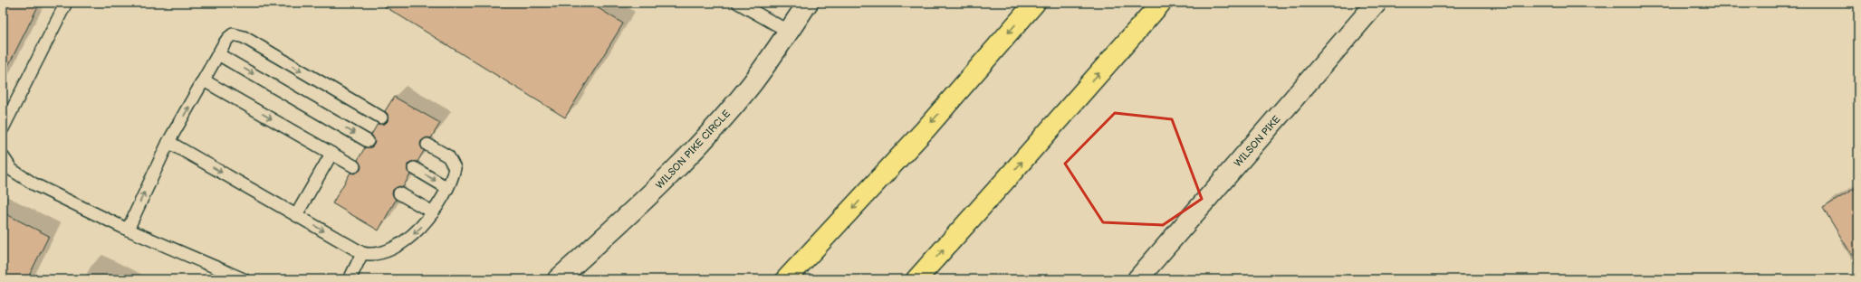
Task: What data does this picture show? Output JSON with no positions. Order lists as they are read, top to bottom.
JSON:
{
  "streets": {
    "street": ["WILSON PIKE", "WILSON PIKE CIRCLE"]
  }
}
